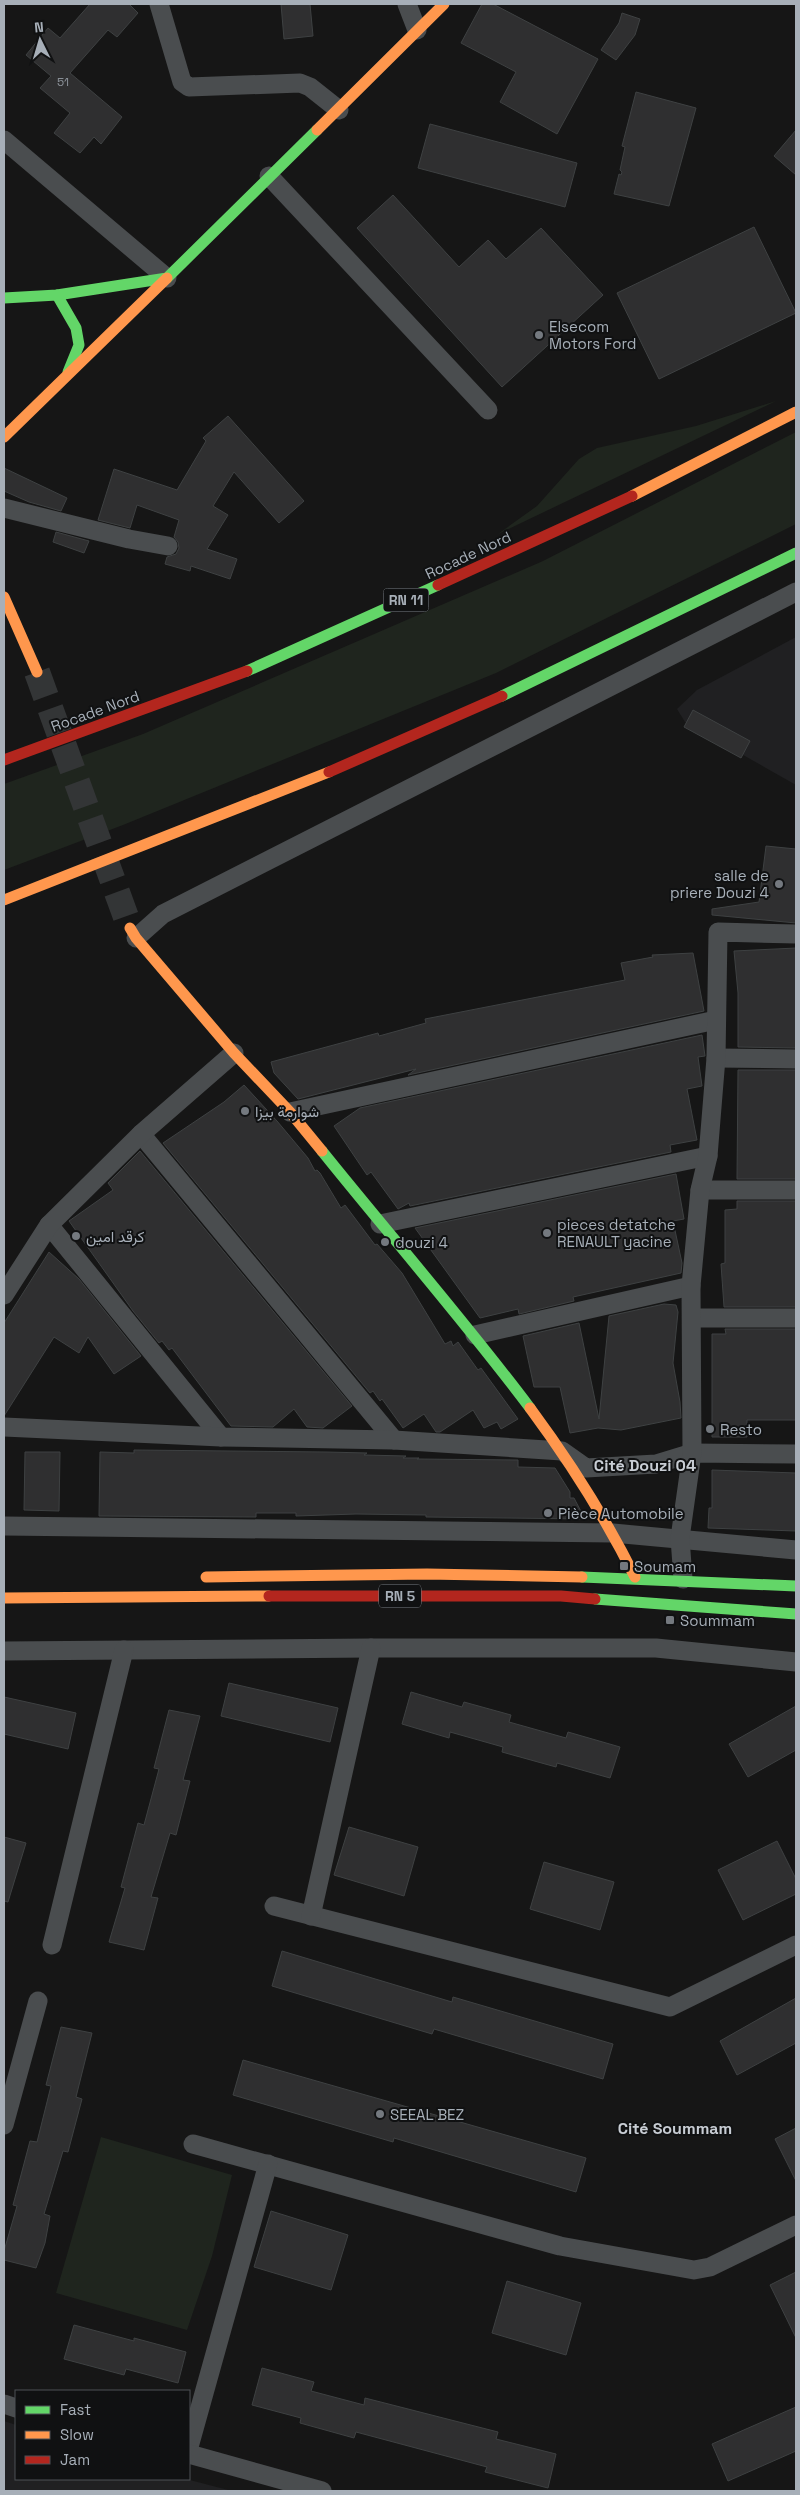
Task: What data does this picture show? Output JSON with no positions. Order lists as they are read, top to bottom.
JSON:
{
  "streets": {
    "main road": ["Rocade Nord", "RN 11", "RN 5"]
  },
  "districts": ["Cité Douzi 04", "Cité Soummam"],
  "places": {
    "other": [
      "Elsecom Motors Ford",
      "salle de priere Douzi 4",
      "شوارمة بيزا",
      "pieces detatche RENAULT yacine",
      "كرقد امين",
      "douzi 4",
      "Resto",
      "Pièce Automobile",
      "SEEAL BEZ"
    ],
    "transit": ["Soumam", "Soummam"]
  },
  "house_numbers": ["51"],
  "legend": ["Fast", "Slow", "Jam"],
  "north": "top"
}
